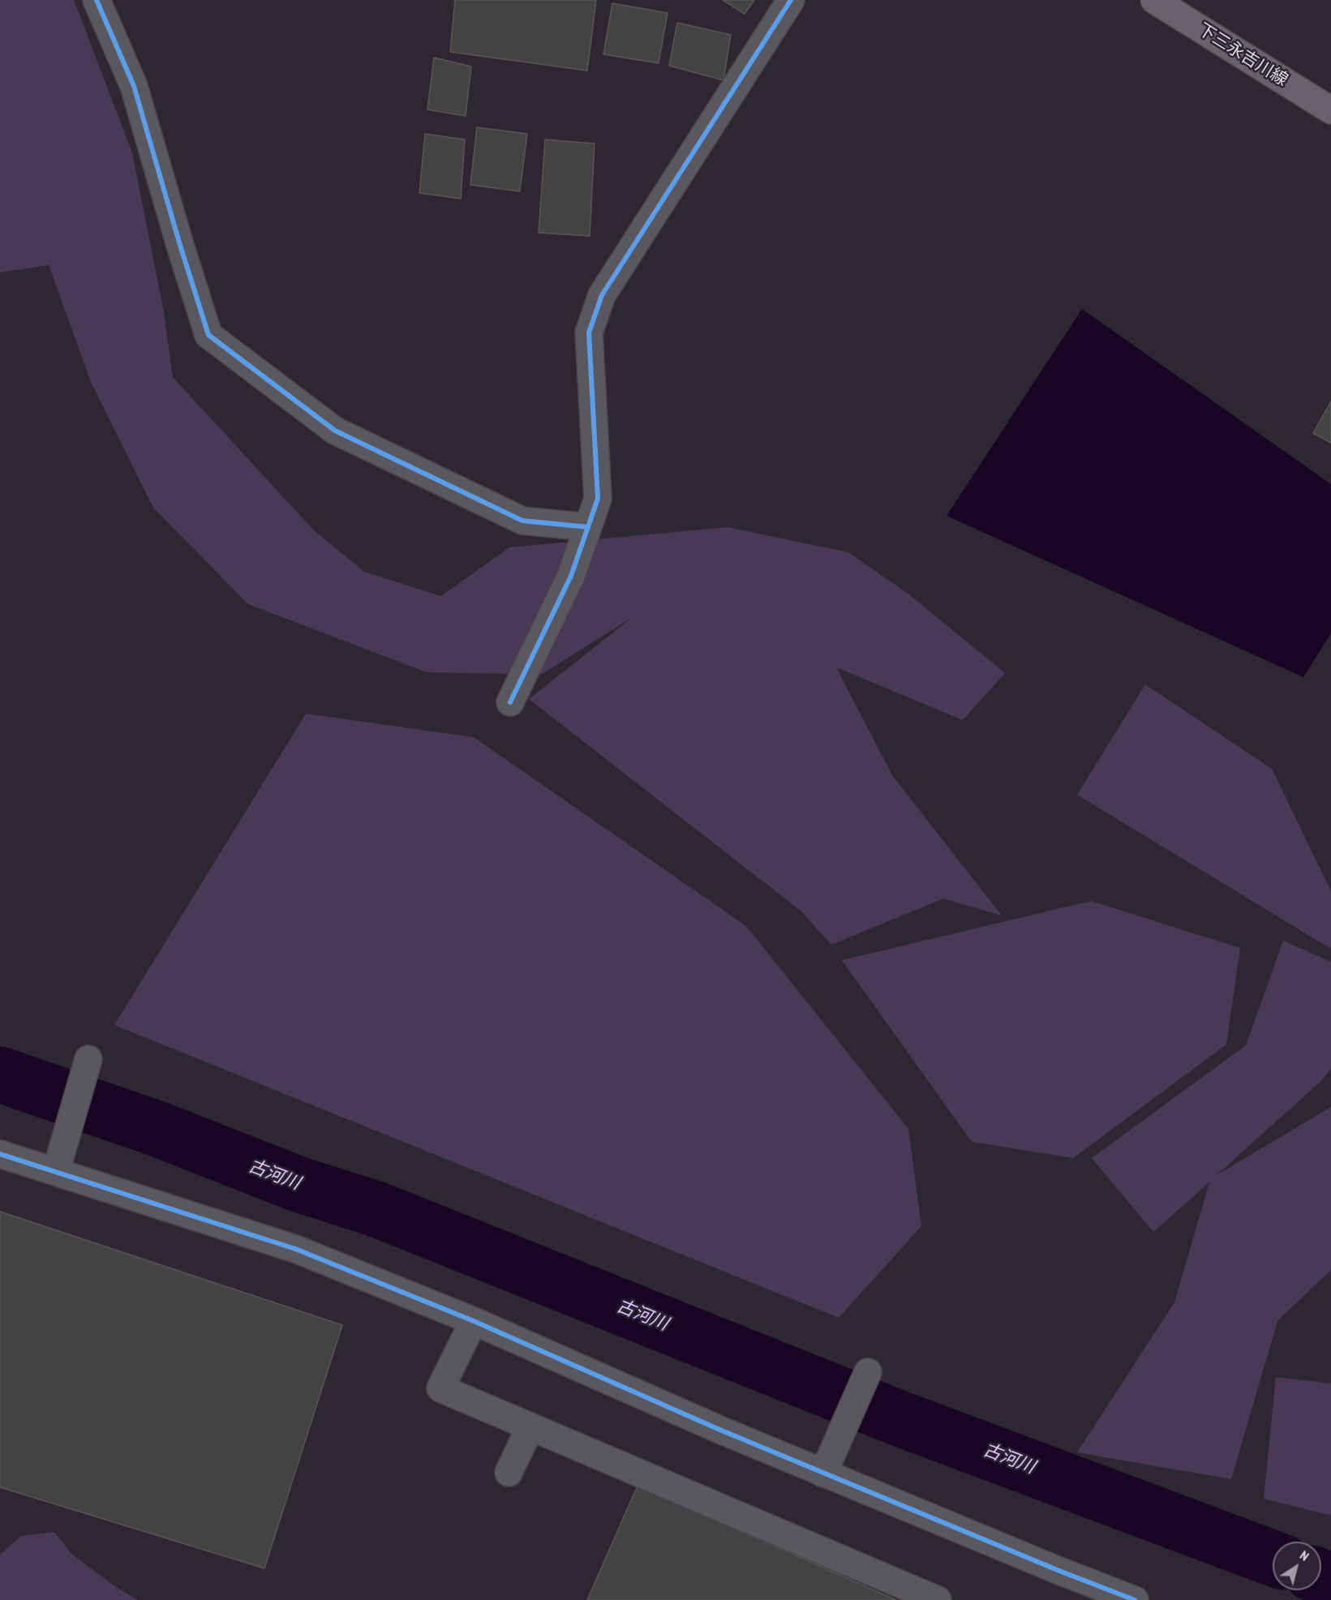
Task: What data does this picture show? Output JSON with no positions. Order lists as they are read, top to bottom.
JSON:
{
  "streets": {
    "main road": ["下三永吉川線"]
  },
  "water": ["古河川"],
  "north": "top right"
}
